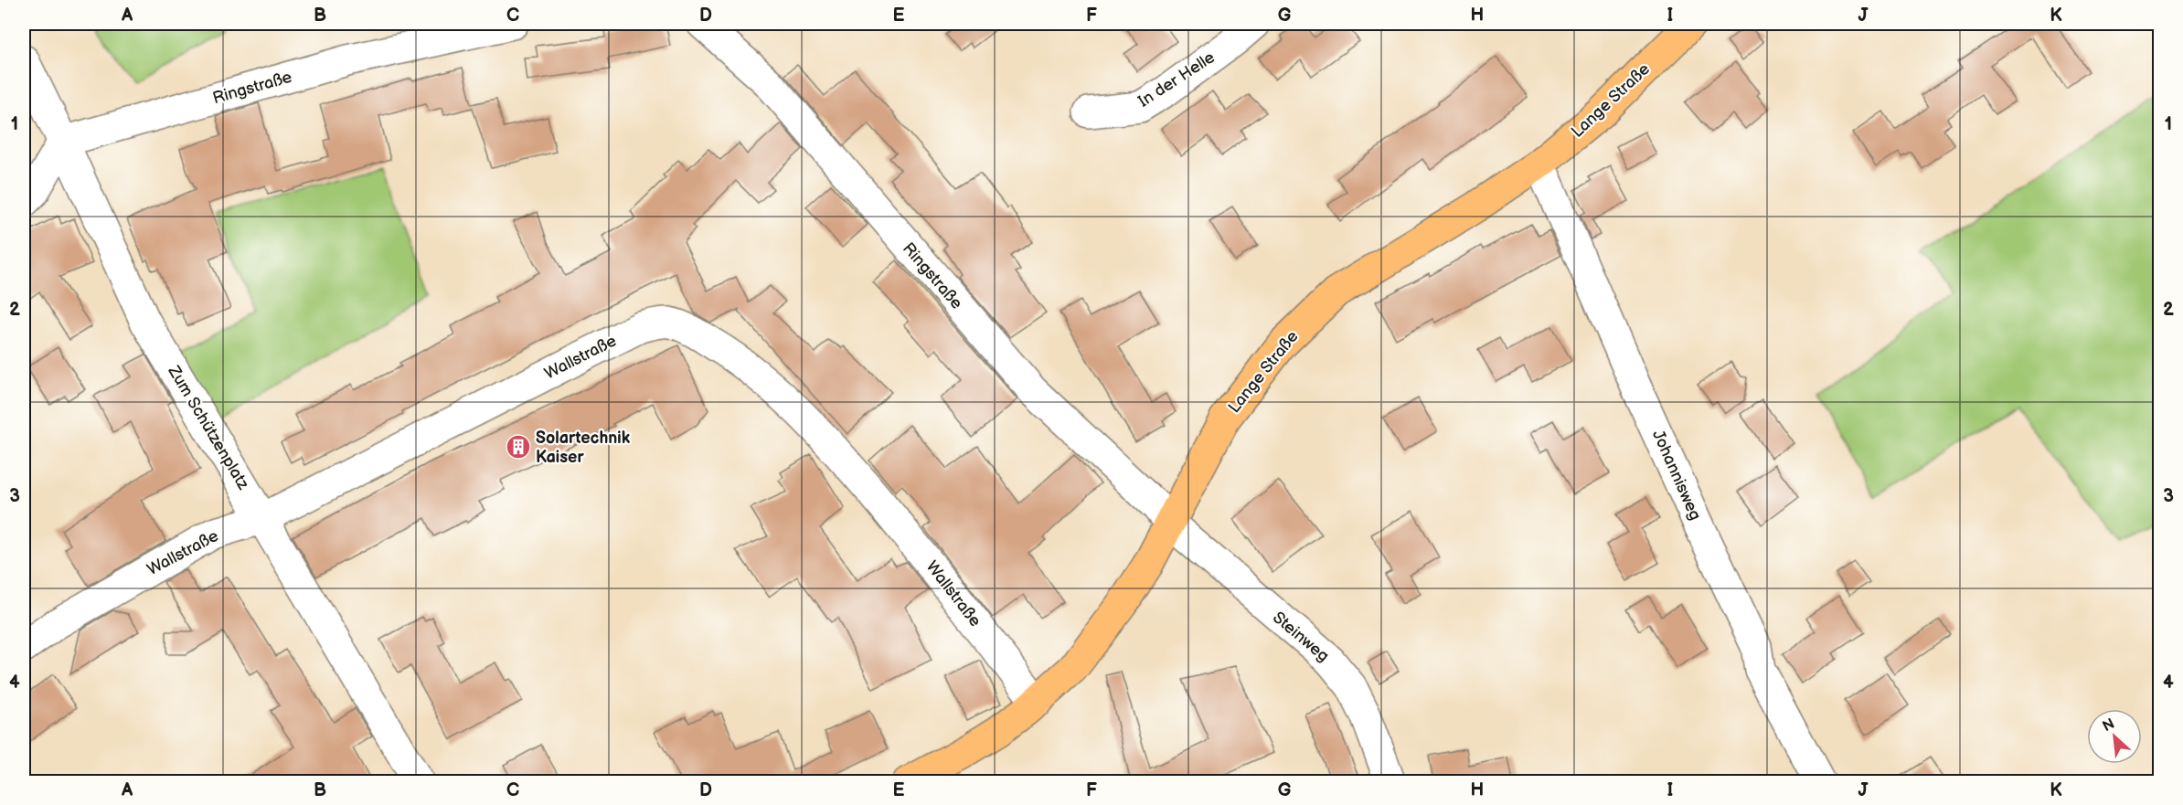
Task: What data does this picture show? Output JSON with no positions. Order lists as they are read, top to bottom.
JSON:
{
  "streets": {
    "main road": ["Lange Straße"],
    "street": [
      "In der Helle",
      "Ringstraße",
      "Wallstraße",
      "Zum Schützenplatz",
      "Johannisweg",
      "Steinweg"
    ]
  },
  "crossings": [
    ["Ringstraße", "Lange Straße"],
    ["Ringstraße", "Zum Schützenplatz"],
    ["Ringstraße", "Steinweg"],
    ["Lange Straße", "Wallstraße"],
    ["Lange Straße", "Johannisweg"],
    ["Lange Straße", "Steinweg"],
    ["Wallstraße", "Zum Schützenplatz"]
  ],
  "places": {
    "building": ["Solartechnik Kaiser"]
  },
  "north": "top left",
  "grid": {
    "columns": [
      "A",
      "B",
      "C",
      "D",
      "E",
      "F",
      "G",
      "H",
      "I",
      "J",
      "K"
    ],
    "rows": [
      "1",
      "2",
      "3",
      "4"
    ]
  }
}
